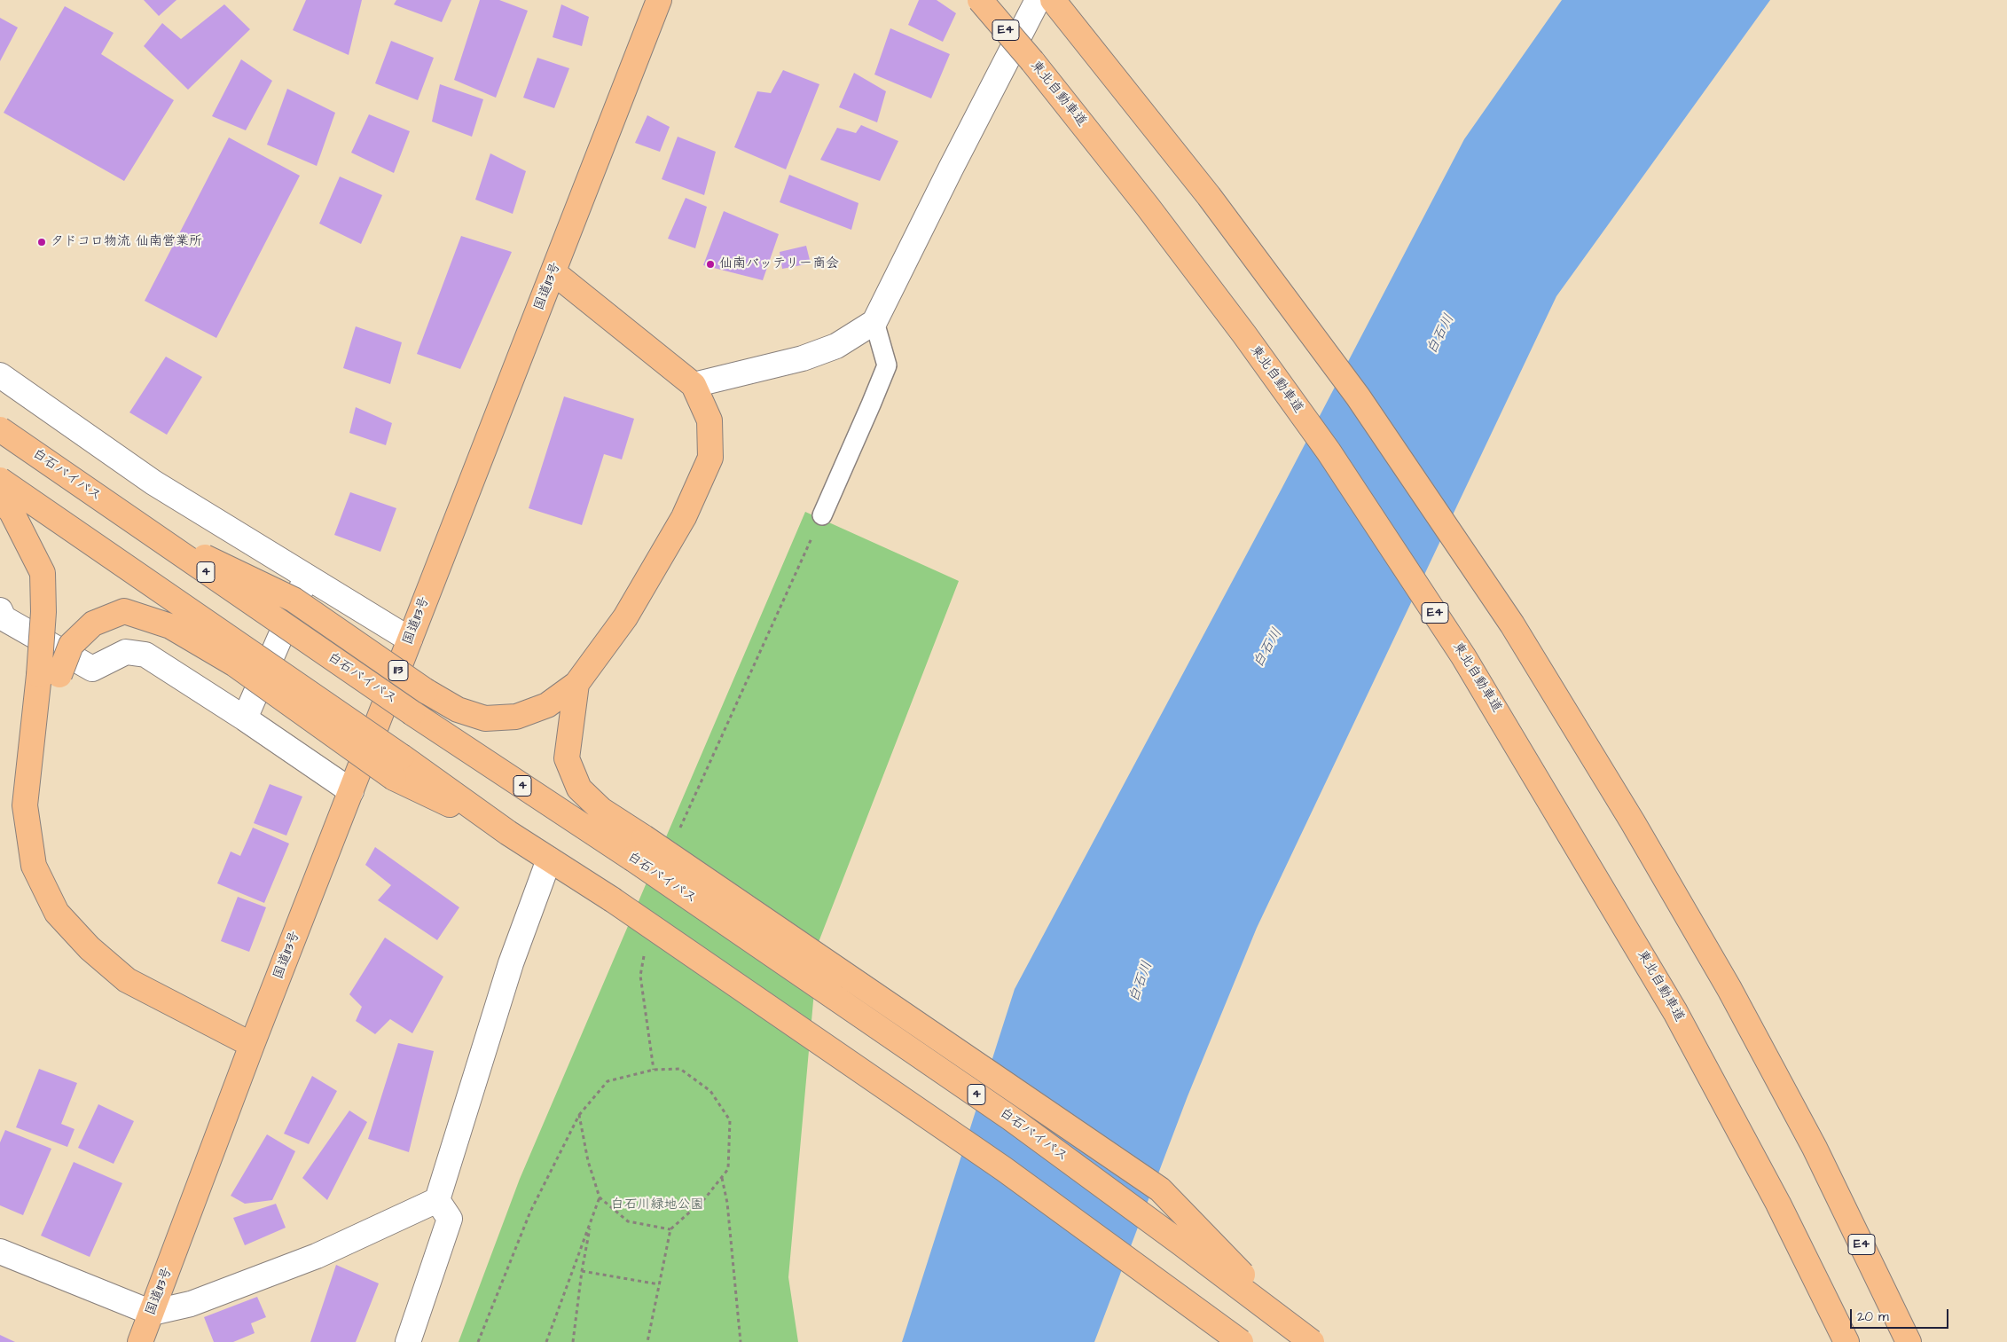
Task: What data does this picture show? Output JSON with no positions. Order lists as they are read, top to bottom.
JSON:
{
  "streets": {
    "highway": [
      "E4",
      "東北自動車道",
      "国道113号",
      "白石バイパス",
      "4",
      "113"
    ]
  },
  "water": ["白石川"],
  "parks": ["白石川緑地公園"],
  "places": ["タドコロ物流 仙南営業所", "仙南バッテリー商会"],
  "scale_bar": "20 m"
}
